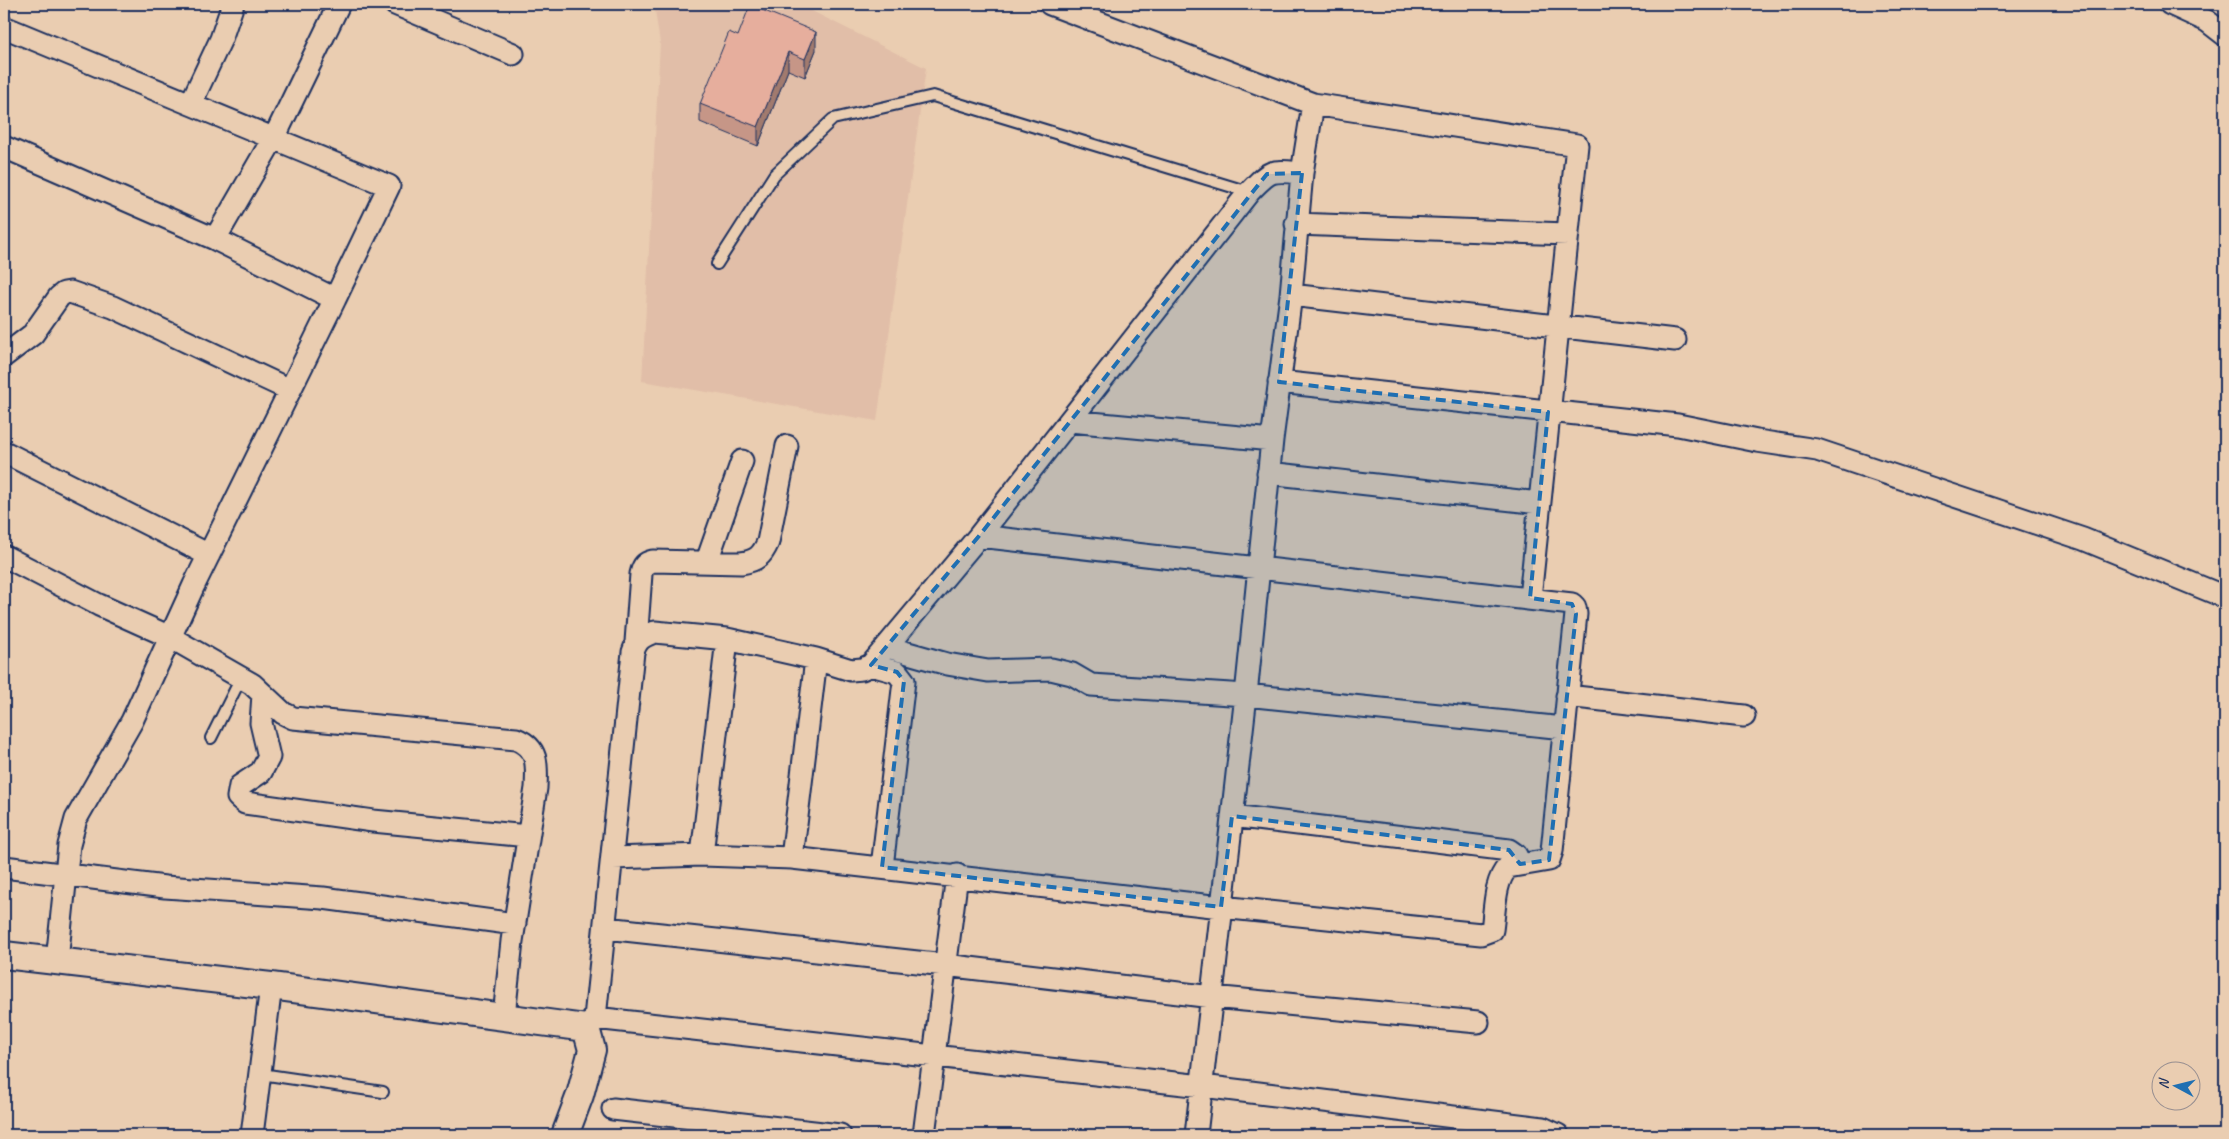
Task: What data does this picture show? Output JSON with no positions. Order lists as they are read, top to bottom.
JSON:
{
  "north": "left"
}
